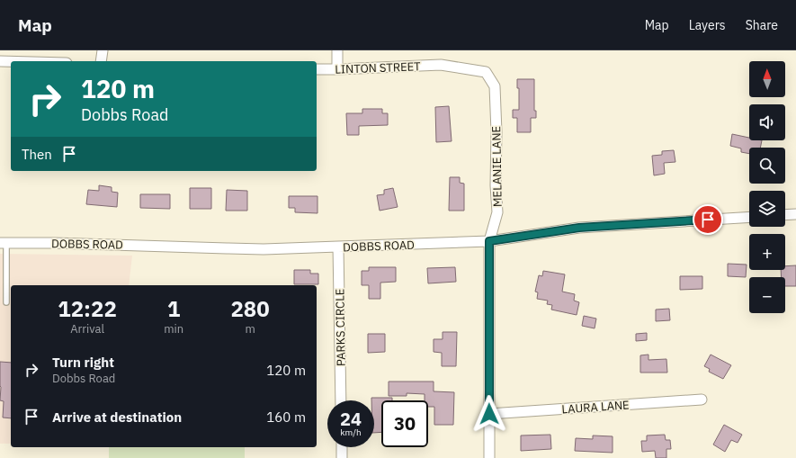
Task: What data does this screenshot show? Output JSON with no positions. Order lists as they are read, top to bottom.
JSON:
{
  "streets": {
    "street": [
      "LINTON STREET",
      "MELANIE LANE",
      "DOBBS ROAD",
      "PARKS CIRCLE",
      "LAURA LANE"
    ]
  },
  "crossings": [
    ["LINTON STREET", "MELANIE LANE"],
    ["MELANIE LANE", "DOBBS ROAD"],
    ["MELANIE LANE", "LAURA LANE"],
    ["DOBBS ROAD", "PARKS CIRCLE"]
  ],
  "north": "top",
  "page": {
    "header": "Map",
    "nav": ["Map", "Layers", "Share"],
    "map_buttons": ["+", "−"],
    "turn": ["120 m", "Dobbs Road"],
    "then": "Then",
    "eta": [
      "12:22",
      "Arrival",
      "1",
      "min",
      "280",
      "m"
    ],
    "list": [
      {
        "name": "Turn right",
        "note": "Dobbs Road",
        "value": "120 m"
      },
      {
        "name": "Arrive at destination",
        "value": "160 m"
      }
    ],
    "speed": "24 km/h",
    "limit": "30"
  }
}
